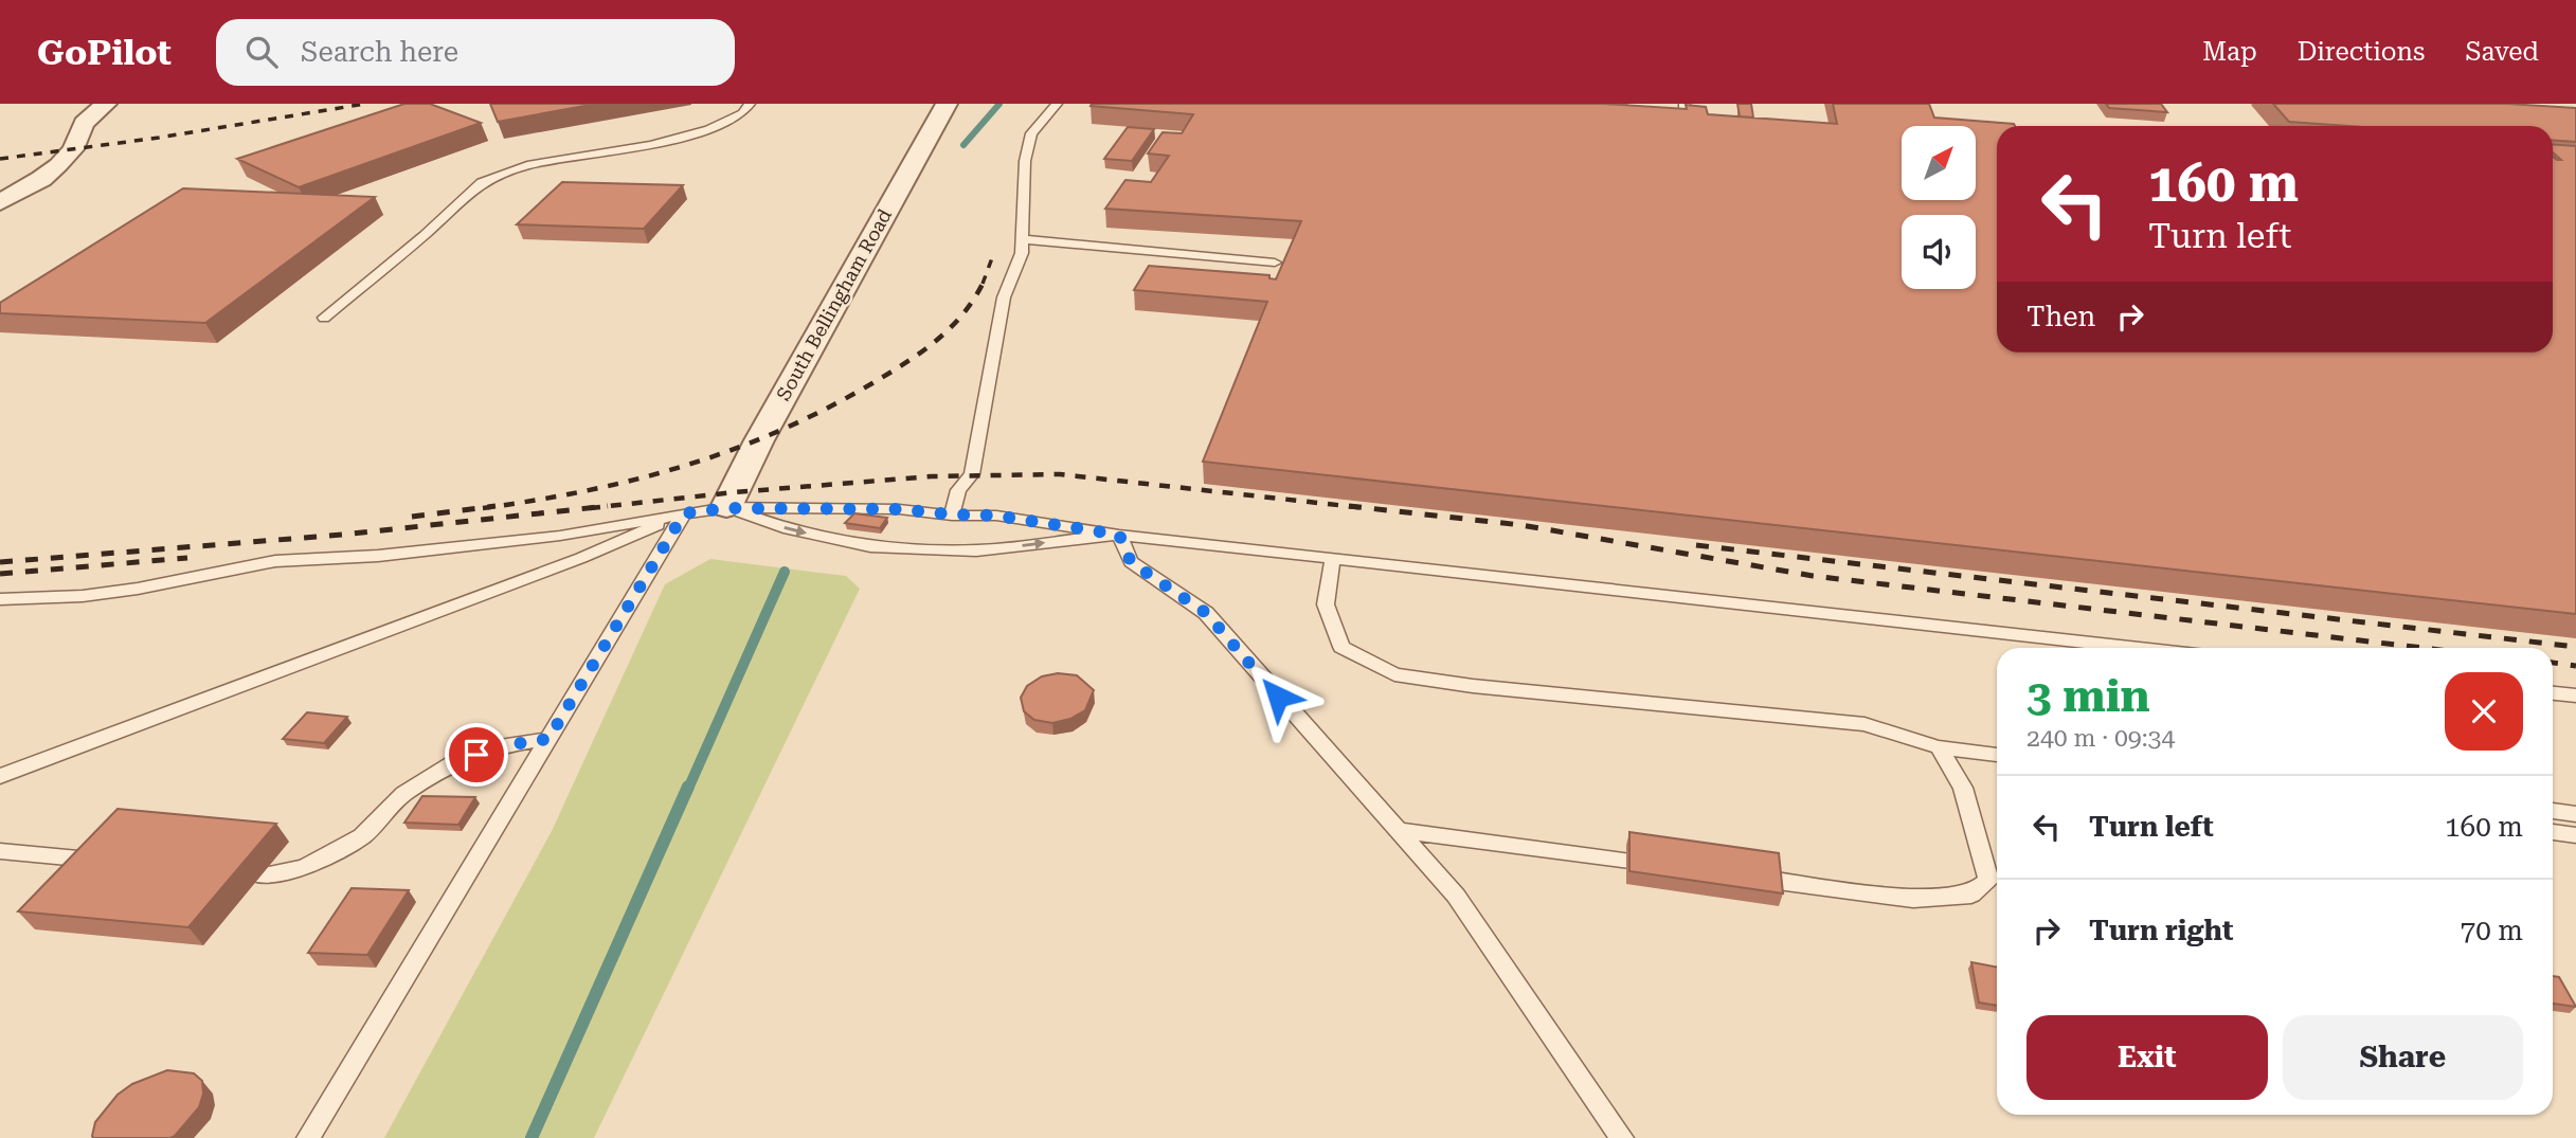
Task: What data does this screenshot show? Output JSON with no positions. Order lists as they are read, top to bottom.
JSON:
{
  "streets": {
    "street": ["South Bellingham Road"]
  },
  "north": "top right",
  "page": {
    "header": "GoPilot",
    "search": "Search here",
    "nav": ["Map", "Directions", "Saved"],
    "turn": ["160 m", "Turn left"],
    "then": "Then",
    "heading": ["3 min", "240 m · 09:34"],
    "list": [
      {
        "name": "Turn left",
        "value": "160 m"
      },
      {
        "name": "Turn right",
        "value": "70 m"
      }
    ],
    "buttons": ["Exit", "Share"]
  }
}
